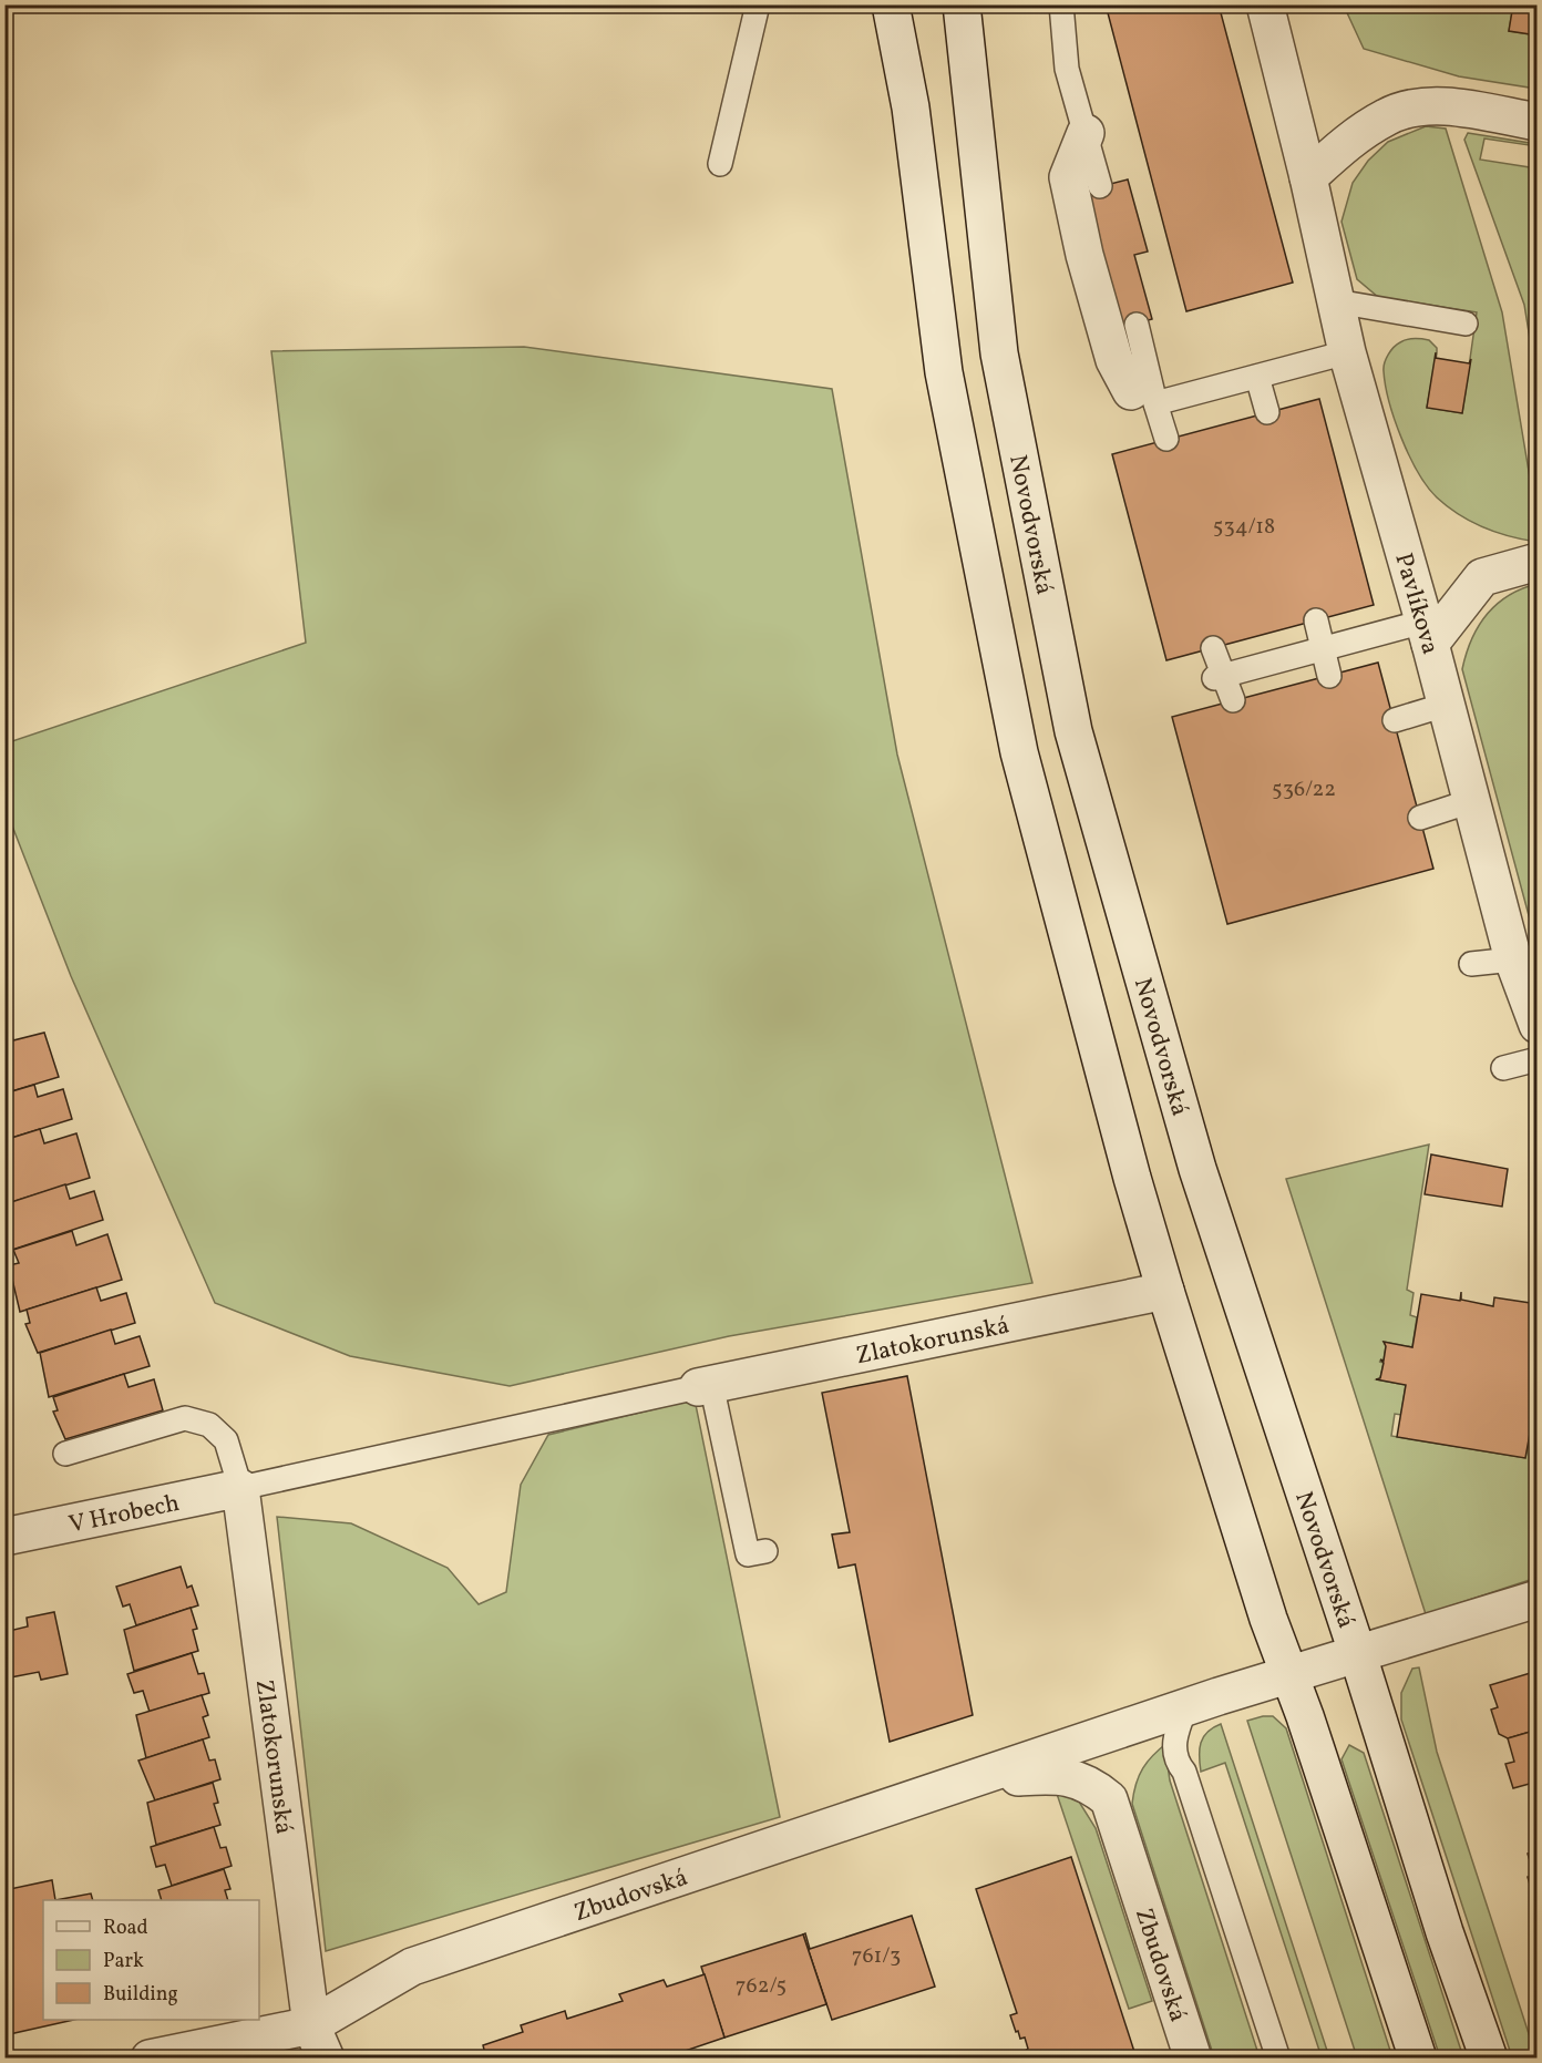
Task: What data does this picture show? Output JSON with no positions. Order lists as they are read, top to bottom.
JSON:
{
  "streets": {
    "street": [
      "Novodvorská",
      "Pavlíkova",
      "Zlatokorunská",
      "V Hrobech",
      "Zbudovská"
    ]
  },
  "crossings": [
    ["Novodvorská", "Zbudovská"],
    ["Zlatokorunská", "V Hrobech"],
    ["Zlatokorunská", "Zbudovská"]
  ],
  "house_numbers": [
    "534/18",
    "536/22",
    "761/3",
    "762/5"
  ],
  "legend": ["Road", "Park", "Building"]
}
